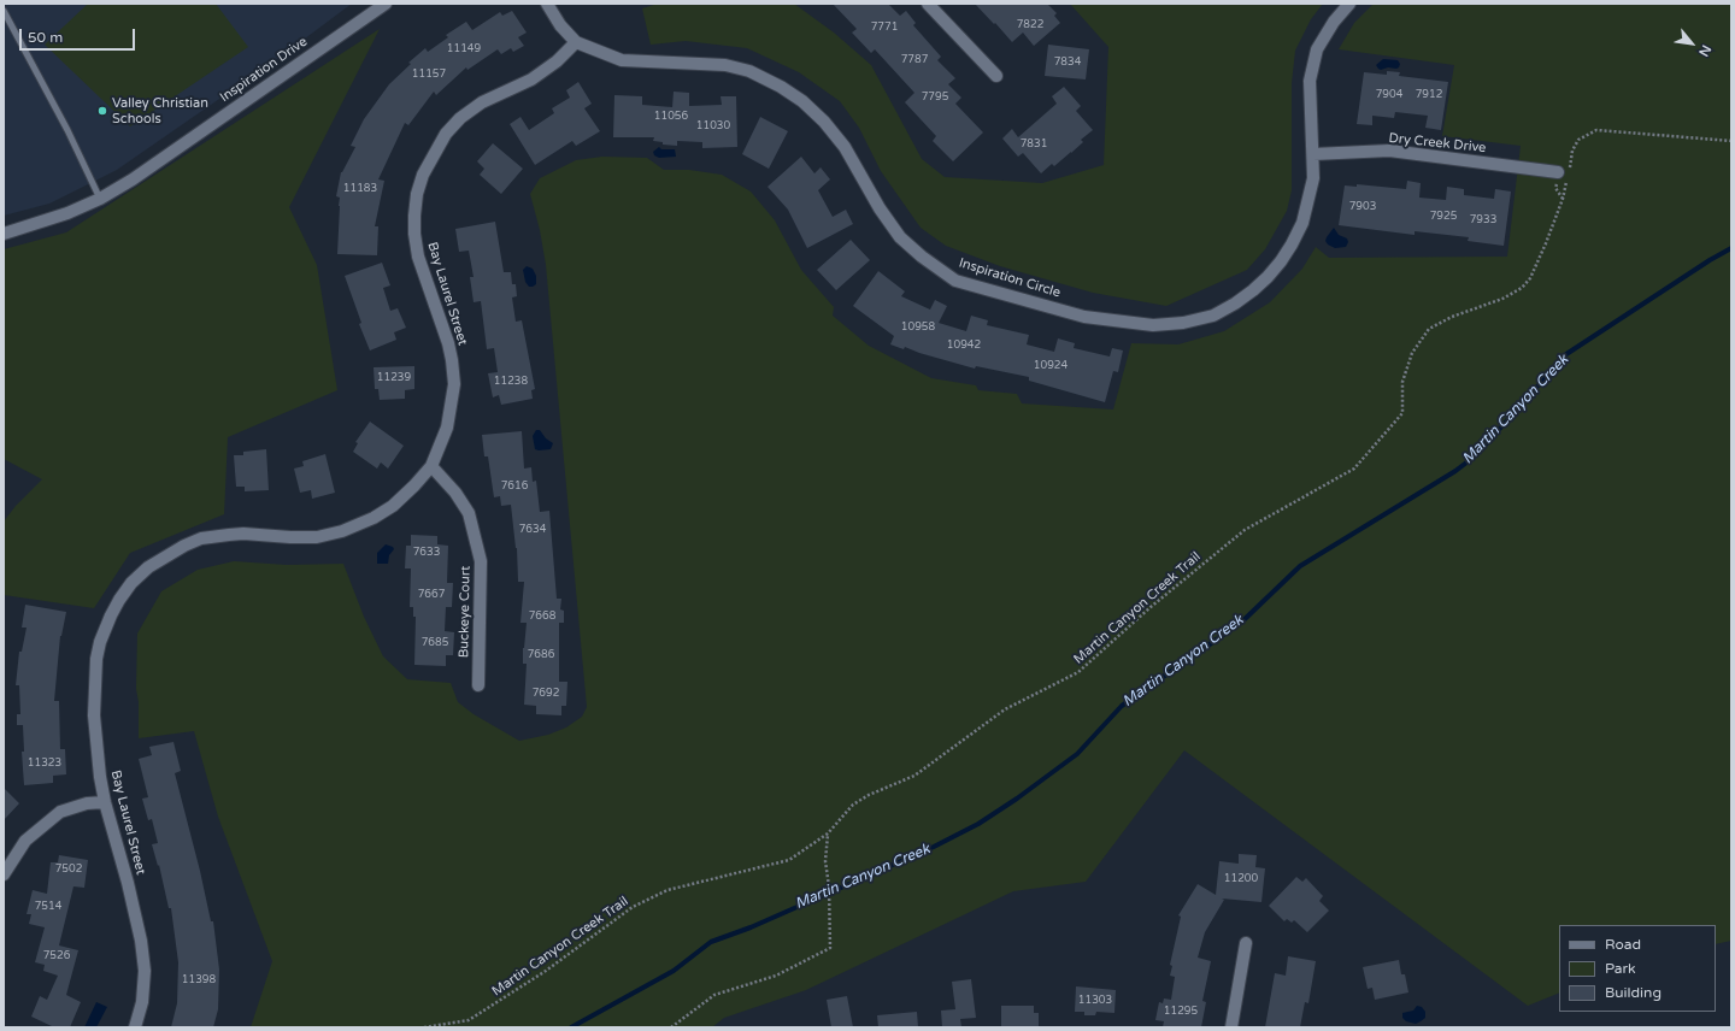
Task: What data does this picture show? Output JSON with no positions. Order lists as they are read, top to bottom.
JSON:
{
  "streets": {
    "street": [
      "Inspiration Drive",
      "Dry Creek Drive",
      "Inspiration Circle",
      "Bay Laurel Street",
      "Buckeye Court"
    ],
    "path": ["Martin Canyon Creek Trail"]
  },
  "crossings": [
    ["Dry Creek Drive", "Inspiration Circle"],
    ["Dry Creek Drive", "Martin Canyon Creek Trail"],
    ["Inspiration Circle", "Bay Laurel Street"],
    ["Bay Laurel Street", "Buckeye Court"]
  ],
  "water": ["Martin Canyon Creek"],
  "places": ["Valley Christian Schools"],
  "house_numbers": [
    "7822",
    "7771",
    "11149",
    "7787",
    "7834",
    "11157",
    "7904",
    "7912",
    "7795",
    "11056",
    "11030",
    "7831",
    "11183",
    "7903",
    "7925",
    "7933",
    "10958",
    "10942",
    "10924",
    "11239",
    "11238",
    "7616",
    "7634",
    "7633",
    "7667",
    "7668",
    "7685",
    "7686",
    "7692",
    "11323",
    "7502",
    "11200",
    "7514",
    "7526",
    "11398",
    "11303",
    "11295"
  ],
  "legend": ["Road", "Park", "Building"],
  "scale_bar": "50 m",
  "north": "bottom right"
}
